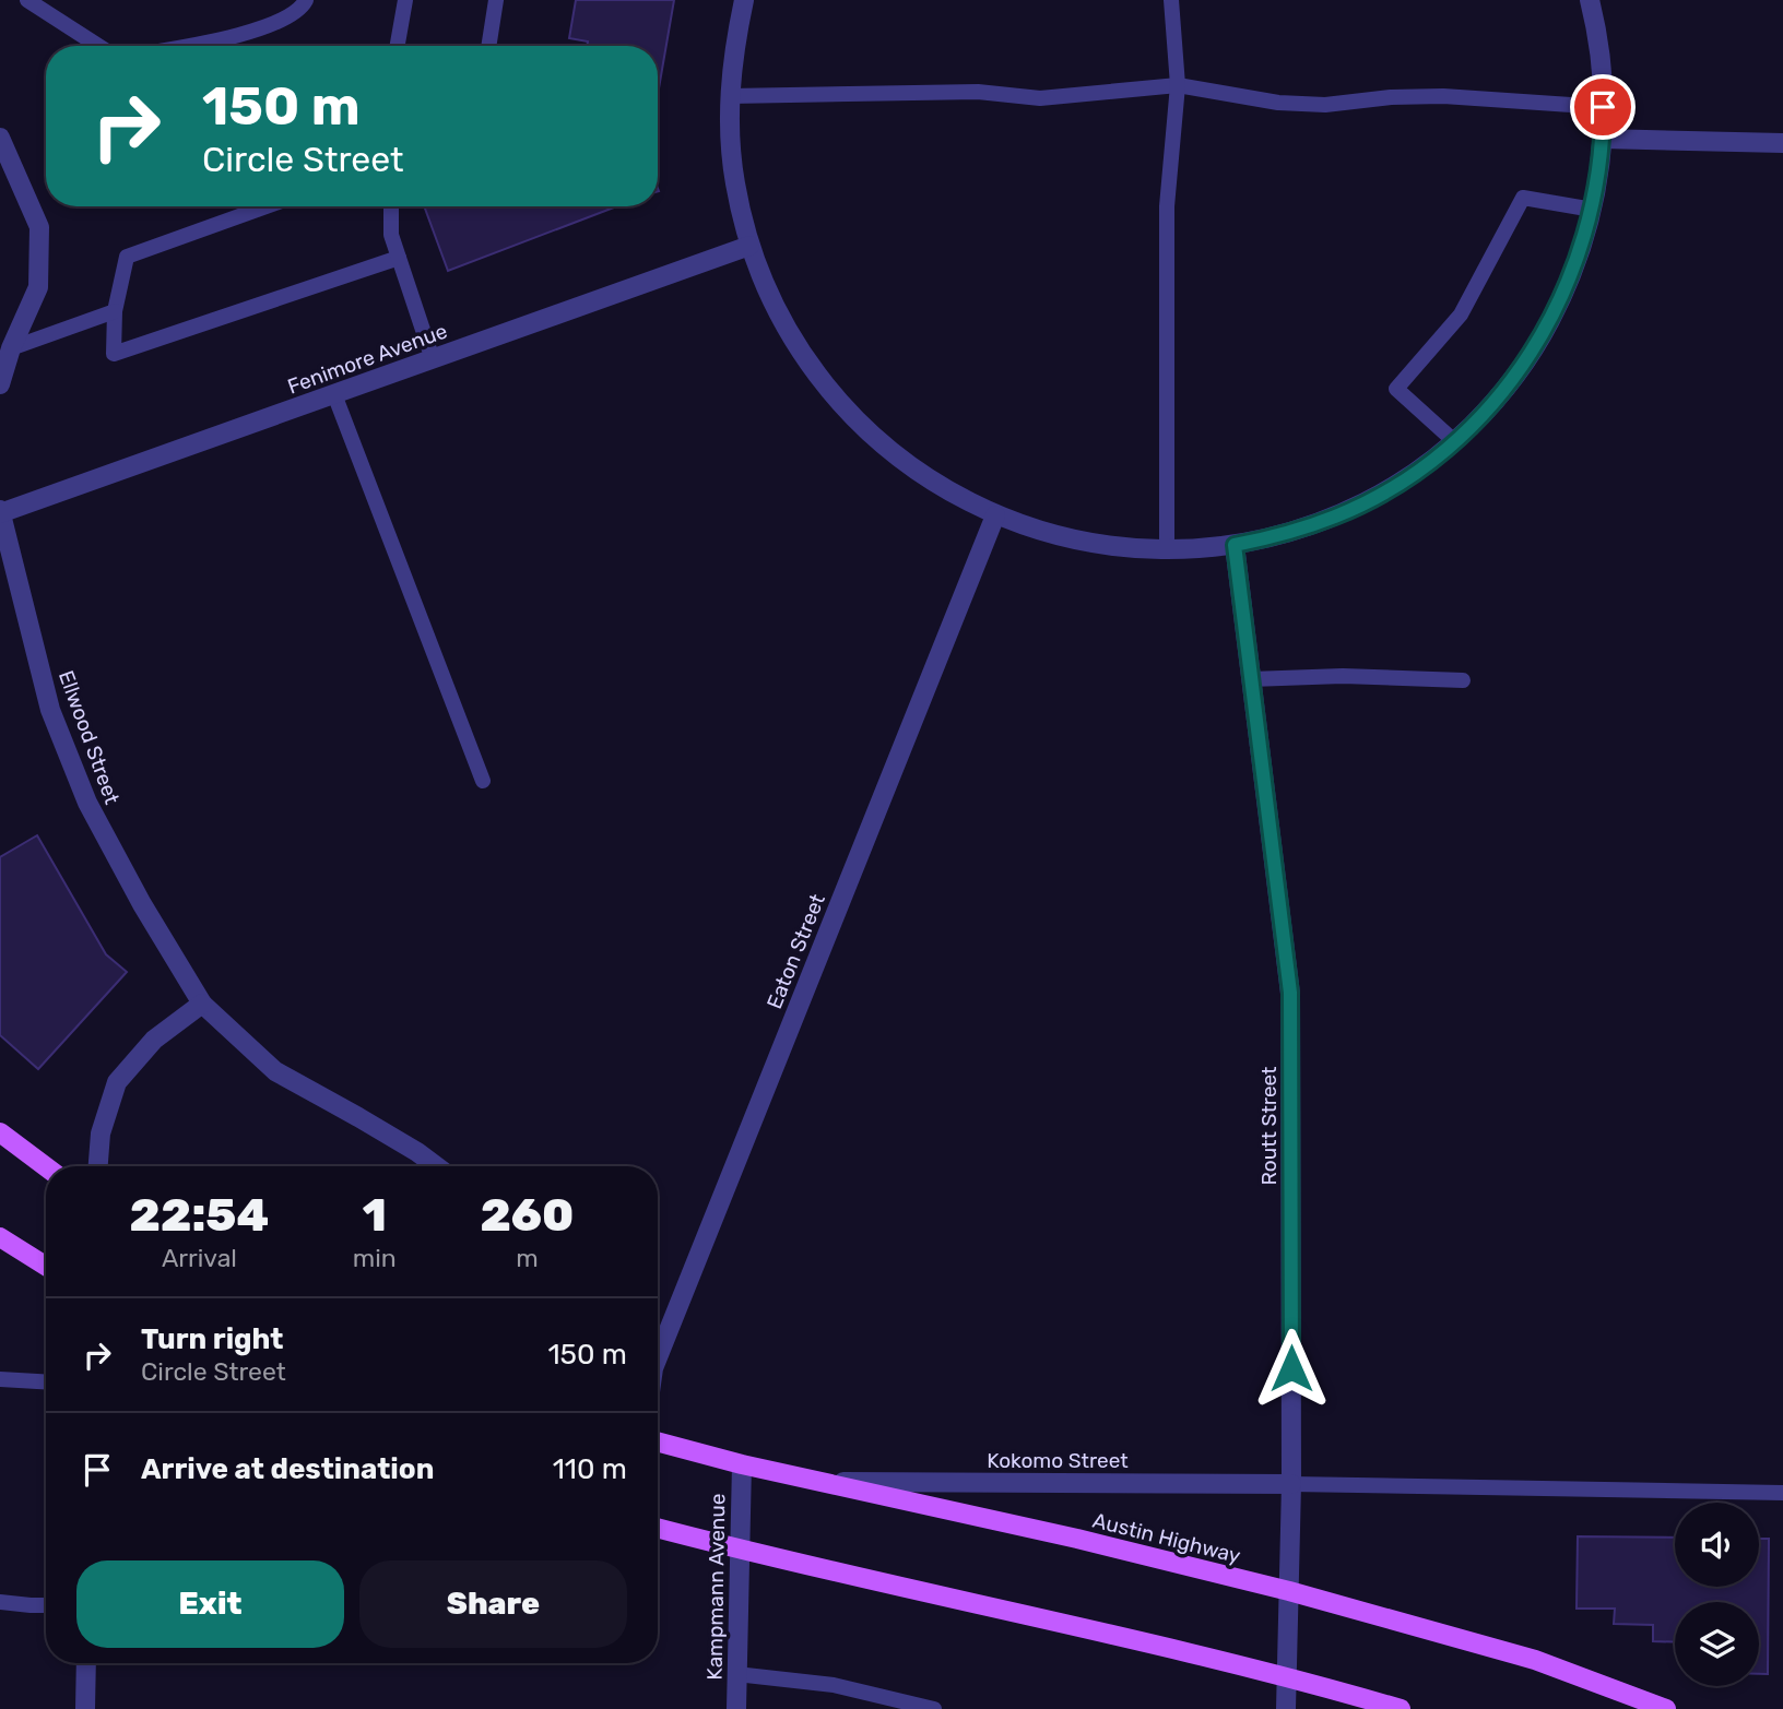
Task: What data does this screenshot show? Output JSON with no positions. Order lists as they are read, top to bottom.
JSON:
{
  "streets": {
    "main road": ["Austin Highway"],
    "street": [
      "Fenimore Avenue",
      "Ellwood Street",
      "Eaton Street",
      "Routt Street",
      "Kokomo Street",
      "Kampmann Avenue"
    ]
  },
  "crossings": [
    ["Fenimore Avenue", "Ellwood Street"],
    ["Routt Street", "Kokomo Street"],
    ["Routt Street", "Austin Highway"],
    ["Kokomo Street", "Austin Highway"],
    ["Austin Highway", "Kampmann Avenue"]
  ],
  "page": {
    "turn": ["150 m", "Circle Street"],
    "eta": [
      "22:54",
      "Arrival",
      "1",
      "min",
      "260",
      "m"
    ],
    "list": [
      {
        "name": "Turn right",
        "note": "Circle Street",
        "value": "150 m"
      },
      {
        "name": "Arrive at destination",
        "value": "110 m"
      }
    ],
    "buttons": ["Exit", "Share"]
  }
}
